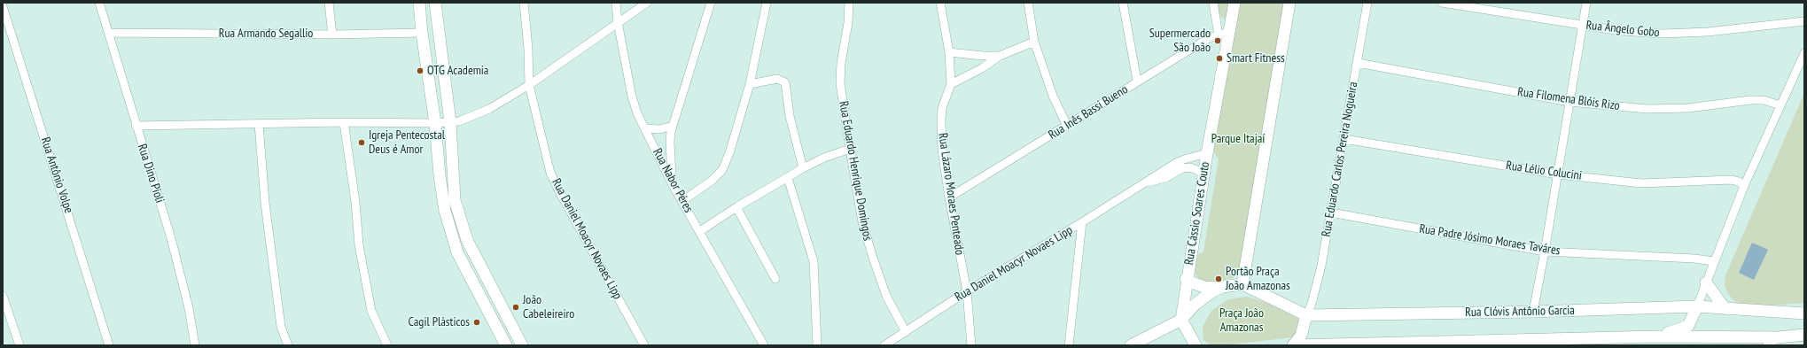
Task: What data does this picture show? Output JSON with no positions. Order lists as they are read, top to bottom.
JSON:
{
  "streets": {
    "main road": ["Rua Cássio Soares Couto", "Rua Clóvis Antônio Garcia"],
    "street": [
      "Rua Ângelo Gobo",
      "Rua Armando Segallio",
      "Rua Filomena Blóis Rizo",
      "Rua Inês Bassi Bueno",
      "Rua Eduardo Carlos Pereira Nogueira",
      "Rua Eduardo Henrique Domingos",
      "Rua Lélio Colucini",
      "Rua Dino Pioli",
      "Rua Antônio Volpe",
      "Rua Nabor Péres",
      "Rua Lázaro Moraes Penteado",
      "Rua Daniel Moacyr Novaes Lipp",
      "Rua Padre Jósimo Moraes Taváres"
    ]
  },
  "crossings": [
    ["Rua Armando Segallio", "Rua Dino Pioli"],
    ["Rua Filomena Blóis Rizo", "Rua Eduardo Carlos Pereira Nogueira"],
    ["Rua Inês Bassi Bueno", "Rua Lázaro Moraes Penteado"],
    ["Rua Inês Bassi Bueno", "Rua Cássio Soares Couto"],
    ["Rua Eduardo Carlos Pereira Nogueira", "Rua Lélio Colucini"],
    ["Rua Eduardo Carlos Pereira Nogueira", "Rua Padre Jósimo Moraes Taváres"],
    ["Rua Eduardo Carlos Pereira Nogueira", "Rua Clóvis Antônio Garcia"],
    ["Rua Eduardo Henrique Domingos", "Rua Daniel Moacyr Novaes Lipp"],
    ["Rua Lázaro Moraes Penteado", "Rua Daniel Moacyr Novaes Lipp"],
    ["Rua Cássio Soares Couto", "Rua Daniel Moacyr Novaes Lipp"],
    ["Rua Cássio Soares Couto", "Rua Clóvis Antônio Garcia"]
  ],
  "parks": ["Parque Itajaí", "Praça João Amazonas"],
  "places": [
    "Supermercado São João",
    "Smart Fitness",
    "OTG Academia",
    "Igreja Pentecostal Deus é Amor",
    "Portão Praça João Amazonas",
    "João Cabeleireiro",
    "Cagil Plásticos"
  ]
}
